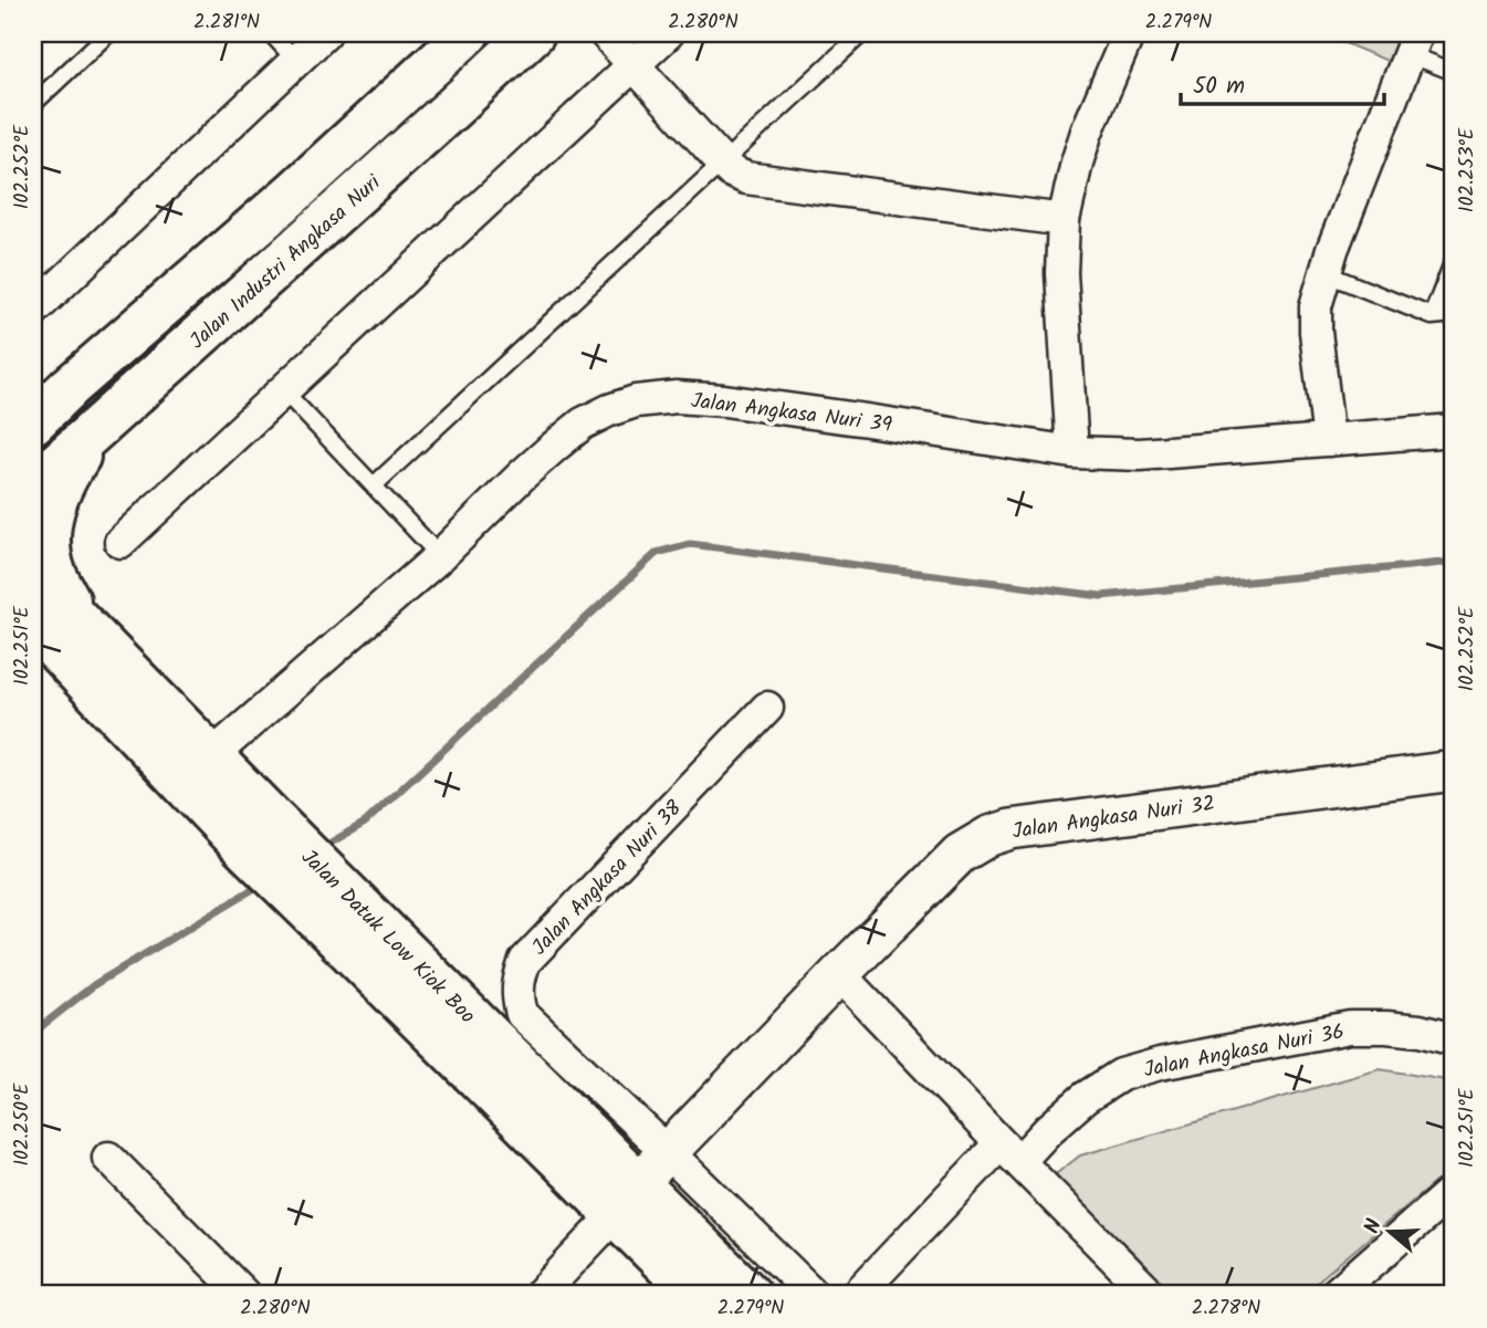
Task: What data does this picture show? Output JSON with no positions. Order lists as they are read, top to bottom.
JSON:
{
  "streets": {
    "main road": ["Jalan Industri Angkasa Nuri", "Jalan Datuk Low Kiok Boo"],
    "street": [
      "Jalan Angkasa Nuri 39",
      "Jalan Angkasa Nuri 32",
      "Jalan Angkasa Nuri 38",
      "Jalan Angkasa Nuri 36"
    ]
  },
  "crossings": [
    ["Jalan Angkasa Nuri 39", "Jalan Datuk Low Kiok Boo"],
    ["Jalan Angkasa Nuri 32", "Jalan Angkasa Nuri 38"],
    ["Jalan Angkasa Nuri 32", "Jalan Datuk Low Kiok Boo"]
  ],
  "scale_bar": "50 m",
  "north": "left",
  "coordinates": [
    "2.281°N",
    "2.280°N",
    "2.279°N",
    "102.252°E",
    "102.253°E",
    "102.251°E",
    "102.250°E",
    "2.278°N"
  ]
}
